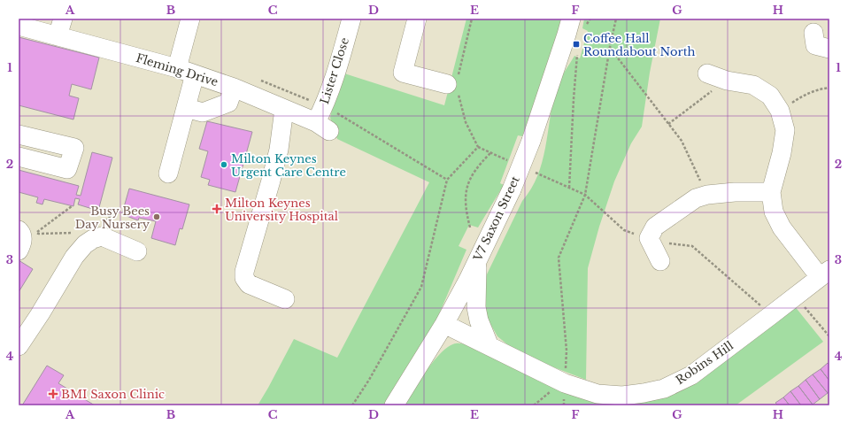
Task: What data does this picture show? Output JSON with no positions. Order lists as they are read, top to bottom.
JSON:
{
  "streets": {
    "street": [
      "Fleming Drive",
      "Lister Close",
      "V7 Saxon Street",
      "Robins Hill"
    ]
  },
  "crossings": [
    ["Fleming Drive", "Lister Close"],
    ["V7 Saxon Street", "Robins Hill"]
  ],
  "places": {
    "transit": ["Coffee Hall Roundabout North"],
    "other": ["Milton Keynes Urgent Care Centre", "Busy Bees Day Nursery"],
    "health": ["Milton Keynes University Hospital", "BMI Saxon Clinic"]
  },
  "grid": {
    "columns": [
      "A",
      "B",
      "C",
      "D",
      "E",
      "F",
      "G",
      "H"
    ],
    "rows": [
      "1",
      "2",
      "3",
      "4"
    ]
  }
}
